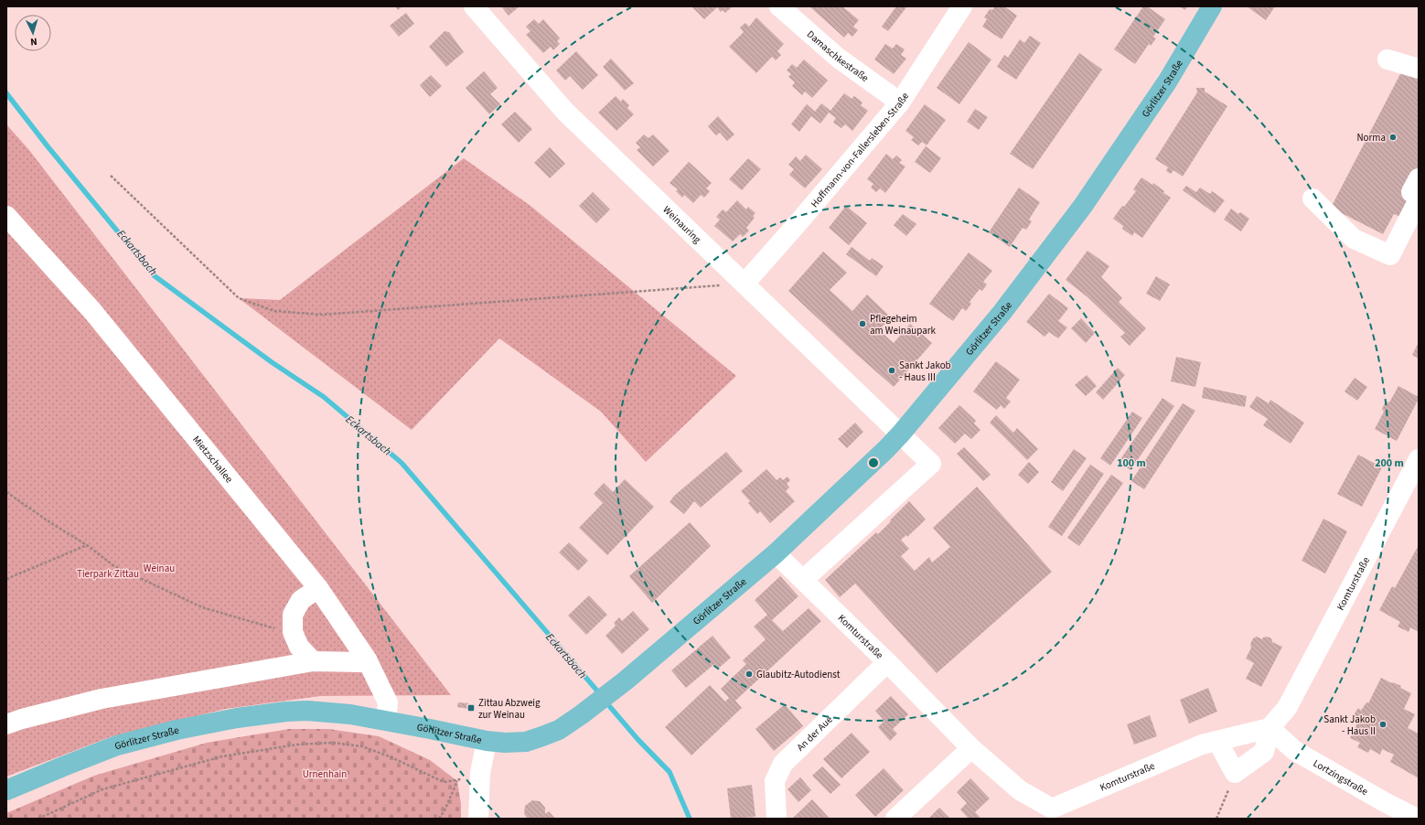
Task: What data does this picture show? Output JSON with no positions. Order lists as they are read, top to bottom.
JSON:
{
  "streets": {
    "main road": ["Görlitzer Straße"],
    "street": [
      "Damaschkestraße",
      "Hoffmann-von-Fallersleben-Straße",
      "Weinauring",
      "Mietzschallee",
      "Komturstraße",
      "An der Aue",
      "Lortzingstraße"
    ]
  },
  "crossings": [
    ["Damaschkestraße", "Hoffmann-von-Fallersleben-Straße"],
    ["Görlitzer Straße", "Weinauring"],
    ["Görlitzer Straße", "Mietzschallee"],
    ["Görlitzer Straße", "Komturstraße"],
    ["Hoffmann-von-Fallersleben-Straße", "Weinauring"],
    ["Weinauring", "Komturstraße"],
    ["Komturstraße", "An der Aue"],
    ["Komturstraße", "Lortzingstraße"]
  ],
  "water": ["Eckartsbach"],
  "parks": ["Weinau", "Tierpark Zittau", "Urnenhain"],
  "places": {
    "other": [
      "Norma",
      "Pflegeheim am Weinaupark",
      "Sankt Jakob - Haus III",
      "Glaubitz-Autodienst",
      "Sankt Jakob - Haus II"
    ],
    "transit": ["Zittau Abzweig zur Weinau"]
  },
  "north": "bottom",
  "rings": ["100 m", "200 m"]
}
